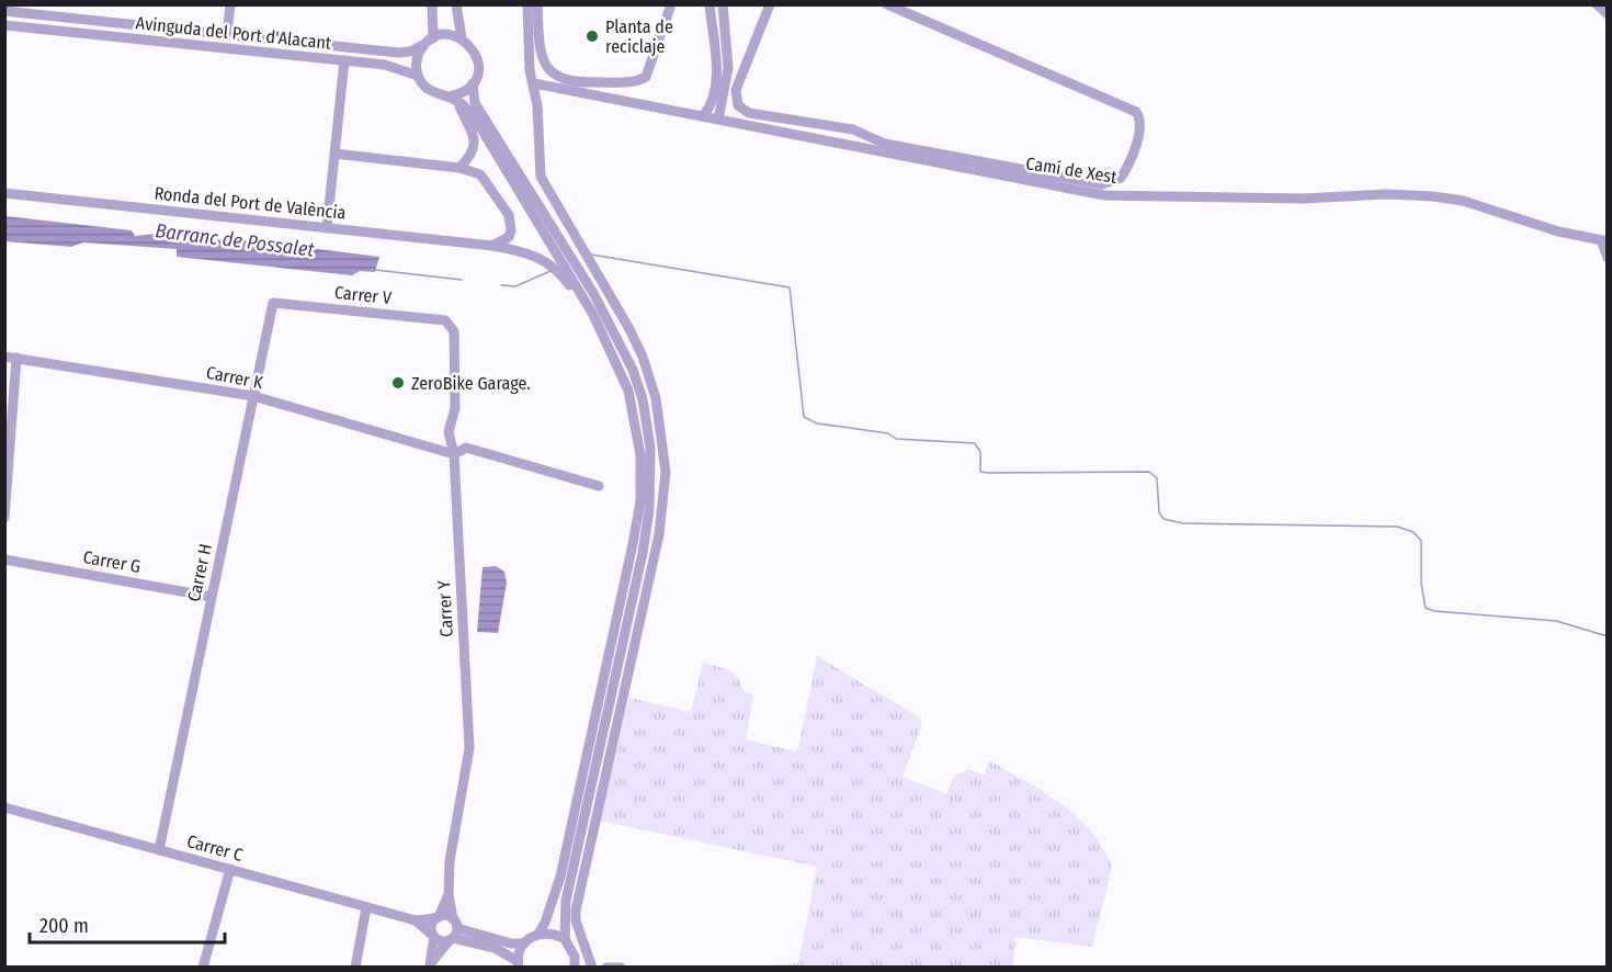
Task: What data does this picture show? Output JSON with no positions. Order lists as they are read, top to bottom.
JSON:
{
  "streets": {
    "street": [
      "Avinguda del Port d'Alacant",
      "Camí de Xest",
      "Ronda del Port de València",
      "Carrer V",
      "Carrer K",
      "Carrer G",
      "Carrer H",
      "Carrer Y",
      "Carrer C"
    ]
  },
  "crossings": [
    ["Carrer V", "Carrer H"],
    ["Carrer V", "Carrer Y"],
    ["Carrer K", "Carrer H"],
    ["Carrer K", "Carrer Y"],
    ["Carrer G", "Carrer H"],
    ["Carrer H", "Carrer C"],
    ["Carrer Y", "Carrer C"]
  ],
  "water": ["Barranc de Possalet"],
  "places": ["Planta de reciclaje", "ZeroBike Garage."],
  "scale_bar": "200 m"
}
